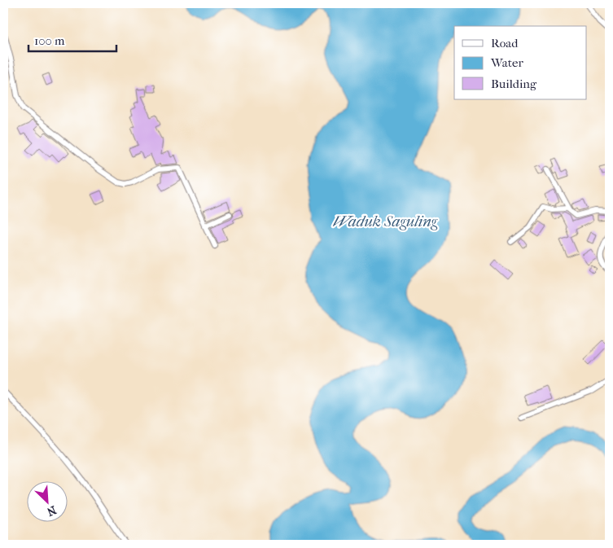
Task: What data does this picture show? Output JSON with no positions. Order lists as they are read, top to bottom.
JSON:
{
  "water": ["Waduk Saguling"],
  "legend": ["Road", "Water", "Building"],
  "scale_bar": "100 m",
  "north": "bottom right"
}
